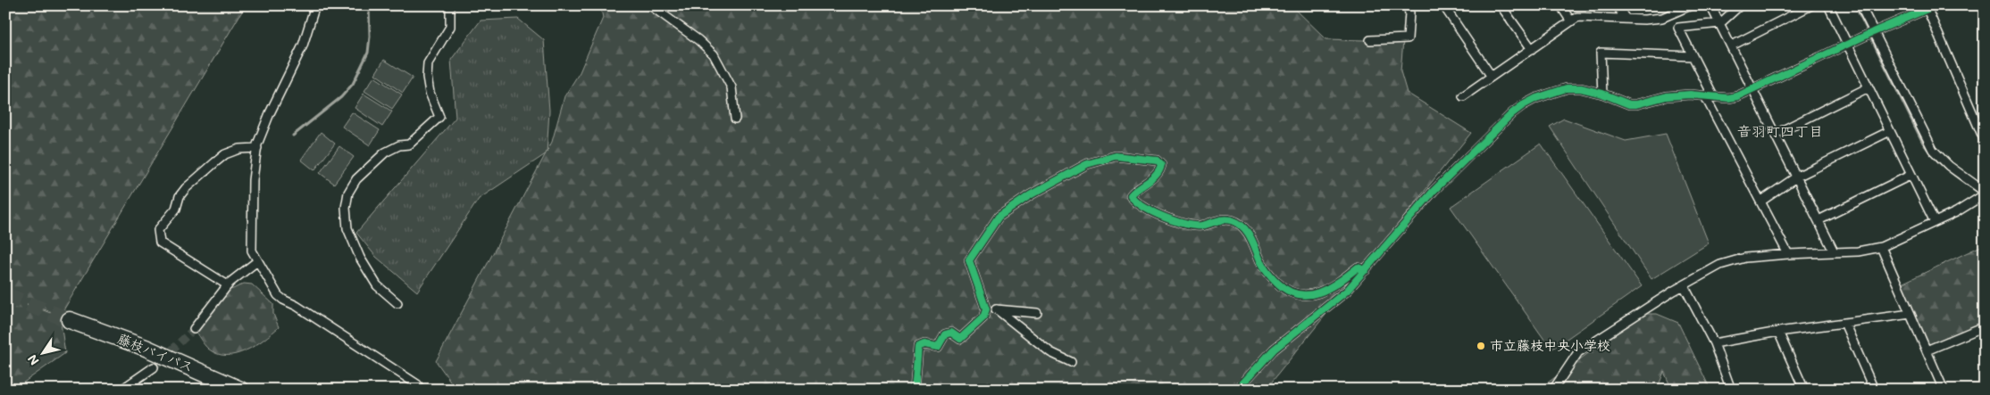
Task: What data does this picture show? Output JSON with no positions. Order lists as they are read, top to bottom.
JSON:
{
  "streets": {
    "highway": ["藤枝バイパス"]
  },
  "districts": ["音羽町四丁目"],
  "places": ["市立藤枝中央小学校"],
  "north": "bottom left"
}
